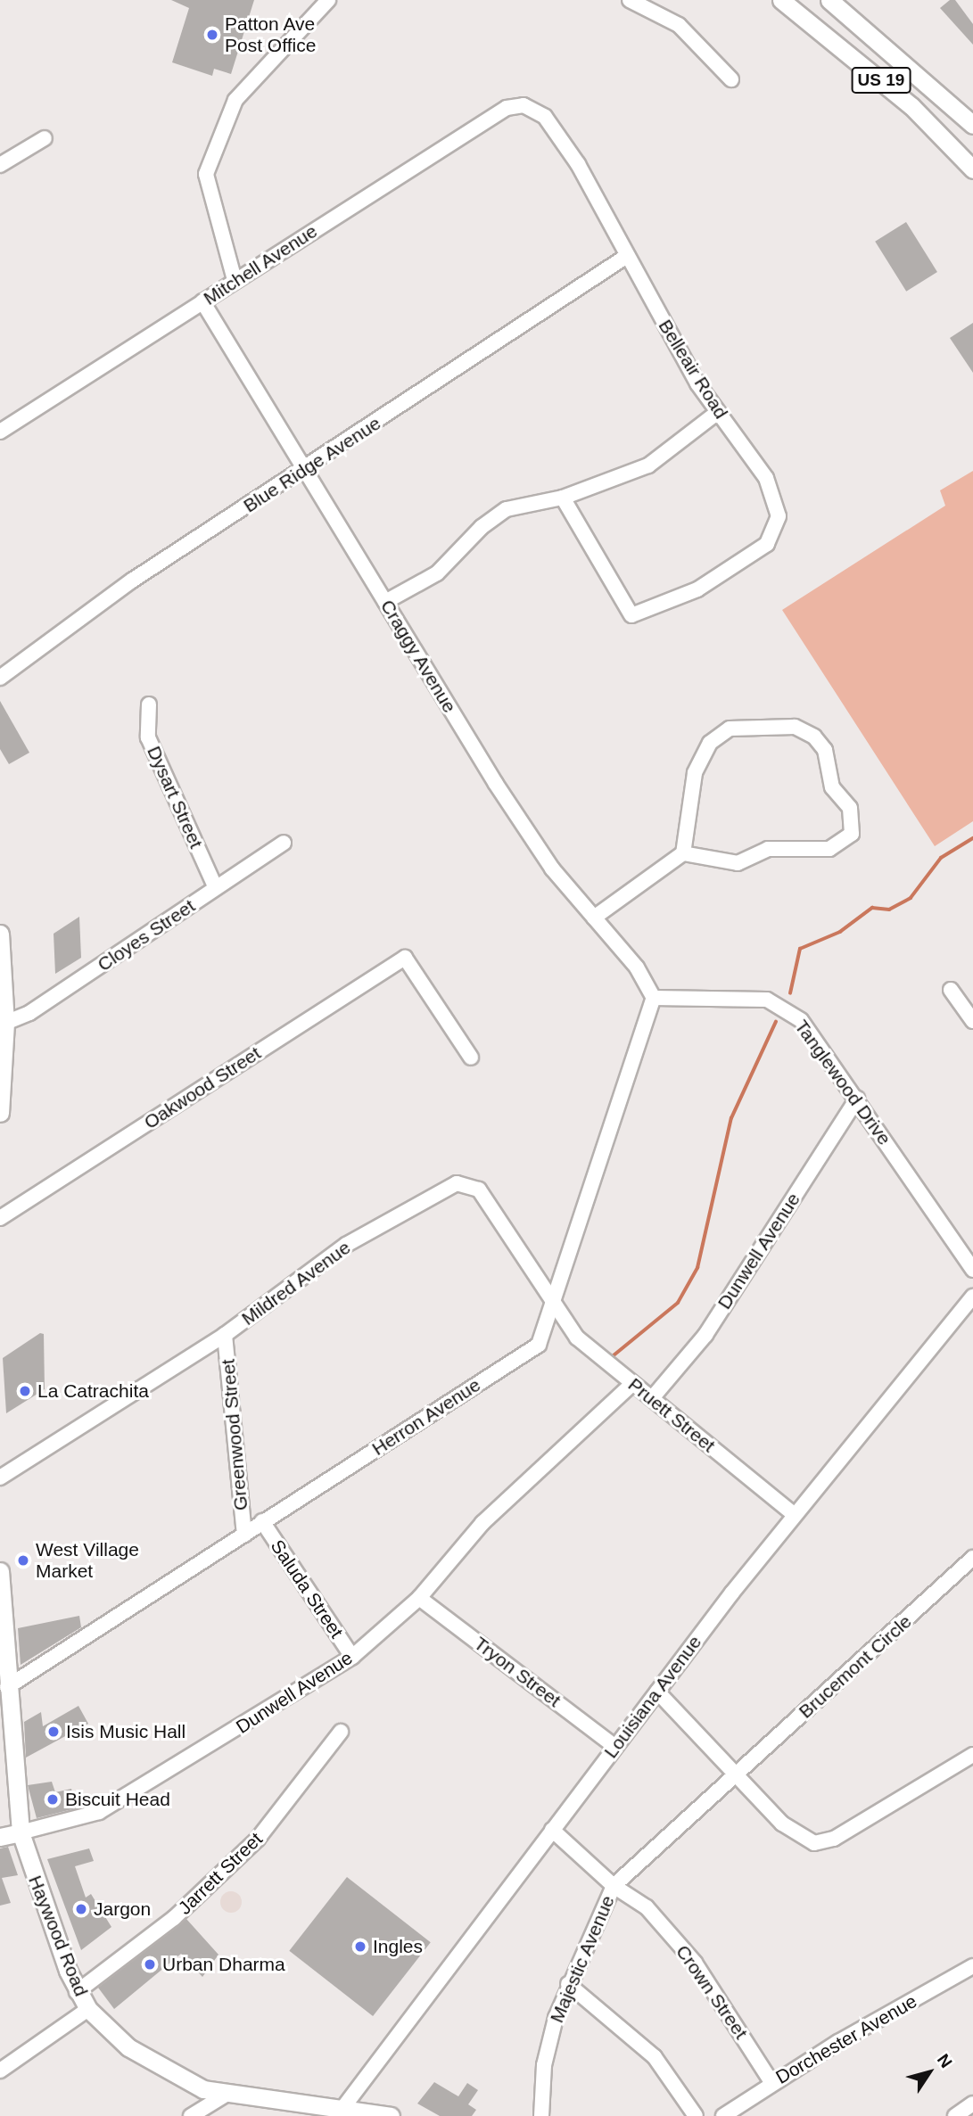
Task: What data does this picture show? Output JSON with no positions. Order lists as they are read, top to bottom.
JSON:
{
  "streets": {
    "main road": ["US 19", "Haywood Road"],
    "street": [
      "Mitchell Avenue",
      "Belleair Road",
      "Blue Ridge Avenue",
      "Craggy Avenue",
      "Dysart Street",
      "Cloyes Street",
      "Tanglewood Drive",
      "Oakwood Street",
      "Dunwell Avenue",
      "Mildred Avenue",
      "Pruett Street",
      "Herron Avenue",
      "Greenwood Street",
      "Saluda Street",
      "Brucemont Circle",
      "Tryon Street",
      "Louisiana Avenue",
      "Jarrett Street",
      "Majestic Avenue",
      "Crown Street",
      "Dorchester Avenue"
    ]
  },
  "crossings": [
    ["Mitchell Avenue", "Belleair Road"],
    ["Mitchell Avenue", "Craggy Avenue"],
    ["Belleair Road", "Blue Ridge Avenue"],
    ["Blue Ridge Avenue", "Craggy Avenue"],
    ["Craggy Avenue", "Tanglewood Drive"],
    ["Craggy Avenue", "Herron Avenue"],
    ["Dysart Street", "Cloyes Street"],
    ["Tanglewood Drive", "Dunwell Avenue"],
    ["Tanglewood Drive", "Herron Avenue"],
    ["Dunwell Avenue", "Pruett Street"],
    ["Dunwell Avenue", "Saluda Street"],
    ["Dunwell Avenue", "Tryon Street"],
    ["Dunwell Avenue", "Haywood Road"],
    ["Mildred Avenue", "Pruett Street"],
    ["Mildred Avenue", "Herron Avenue"],
    ["Mildred Avenue", "Greenwood Street"],
    ["Pruett Street", "Herron Avenue"],
    ["Pruett Street", "Louisiana Avenue"],
    ["Herron Avenue", "Greenwood Street"],
    ["Herron Avenue", "Saluda Street"],
    ["Herron Avenue", "Haywood Road"],
    ["Brucemont Circle", "Majestic Avenue"],
    ["Brucemont Circle", "Crown Street"],
    ["Tryon Street", "Louisiana Avenue"],
    ["Louisiana Avenue", "Haywood Road"],
    ["Louisiana Avenue", "Majestic Avenue"],
    ["Jarrett Street", "Haywood Road"],
    ["Majestic Avenue", "Crown Street"],
    ["Crown Street", "Dorchester Avenue"]
  ],
  "places": [
    "Patton Ave Post Office",
    "La Catrachita",
    "West Village Market",
    "Isis Music Hall",
    "Biscuit Head",
    "Jargon",
    "Ingles",
    "Urban Dharma"
  ],
  "north": "top right"
}
